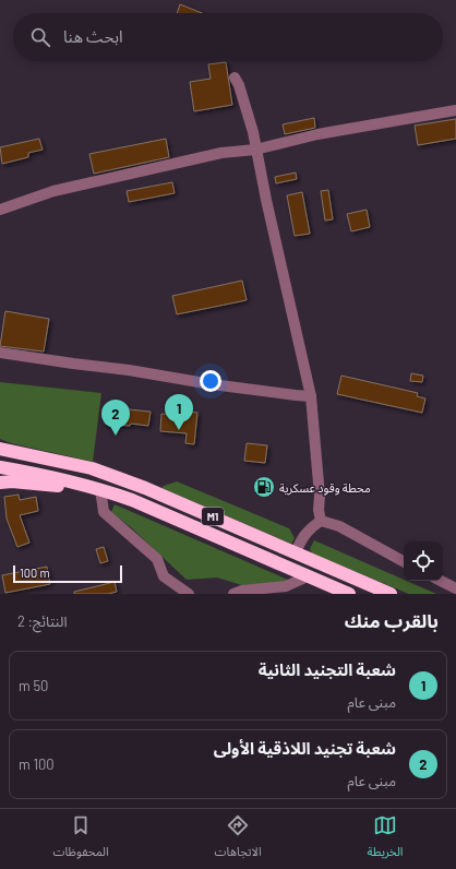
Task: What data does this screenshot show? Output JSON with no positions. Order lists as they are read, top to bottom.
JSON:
{
  "streets": {
    "highway": ["M1"]
  },
  "places": {
    "fuel station": ["محطة وقود عسكرية"]
  },
  "scale_bar": "100 m",
  "page": {
    "search": "ابحث هنا",
    "pins": ["1", "2"],
    "scale": "100 m",
    "heading": ["بالقرب منك", "النتائج: 2"],
    "list": [
      {
        "mark": "1",
        "name": "شعبة التجنيد الثانية",
        "note": "مبنى عام",
        "value": "50 m"
      },
      {
        "mark": "2",
        "name": "شعبة تجنيد اللاذقية الأولى",
        "note": "مبنى عام",
        "value": "100 m"
      }
    ],
    "nav": ["الخريطة", "الاتجاهات", "المحفوظات"]
  }
}
